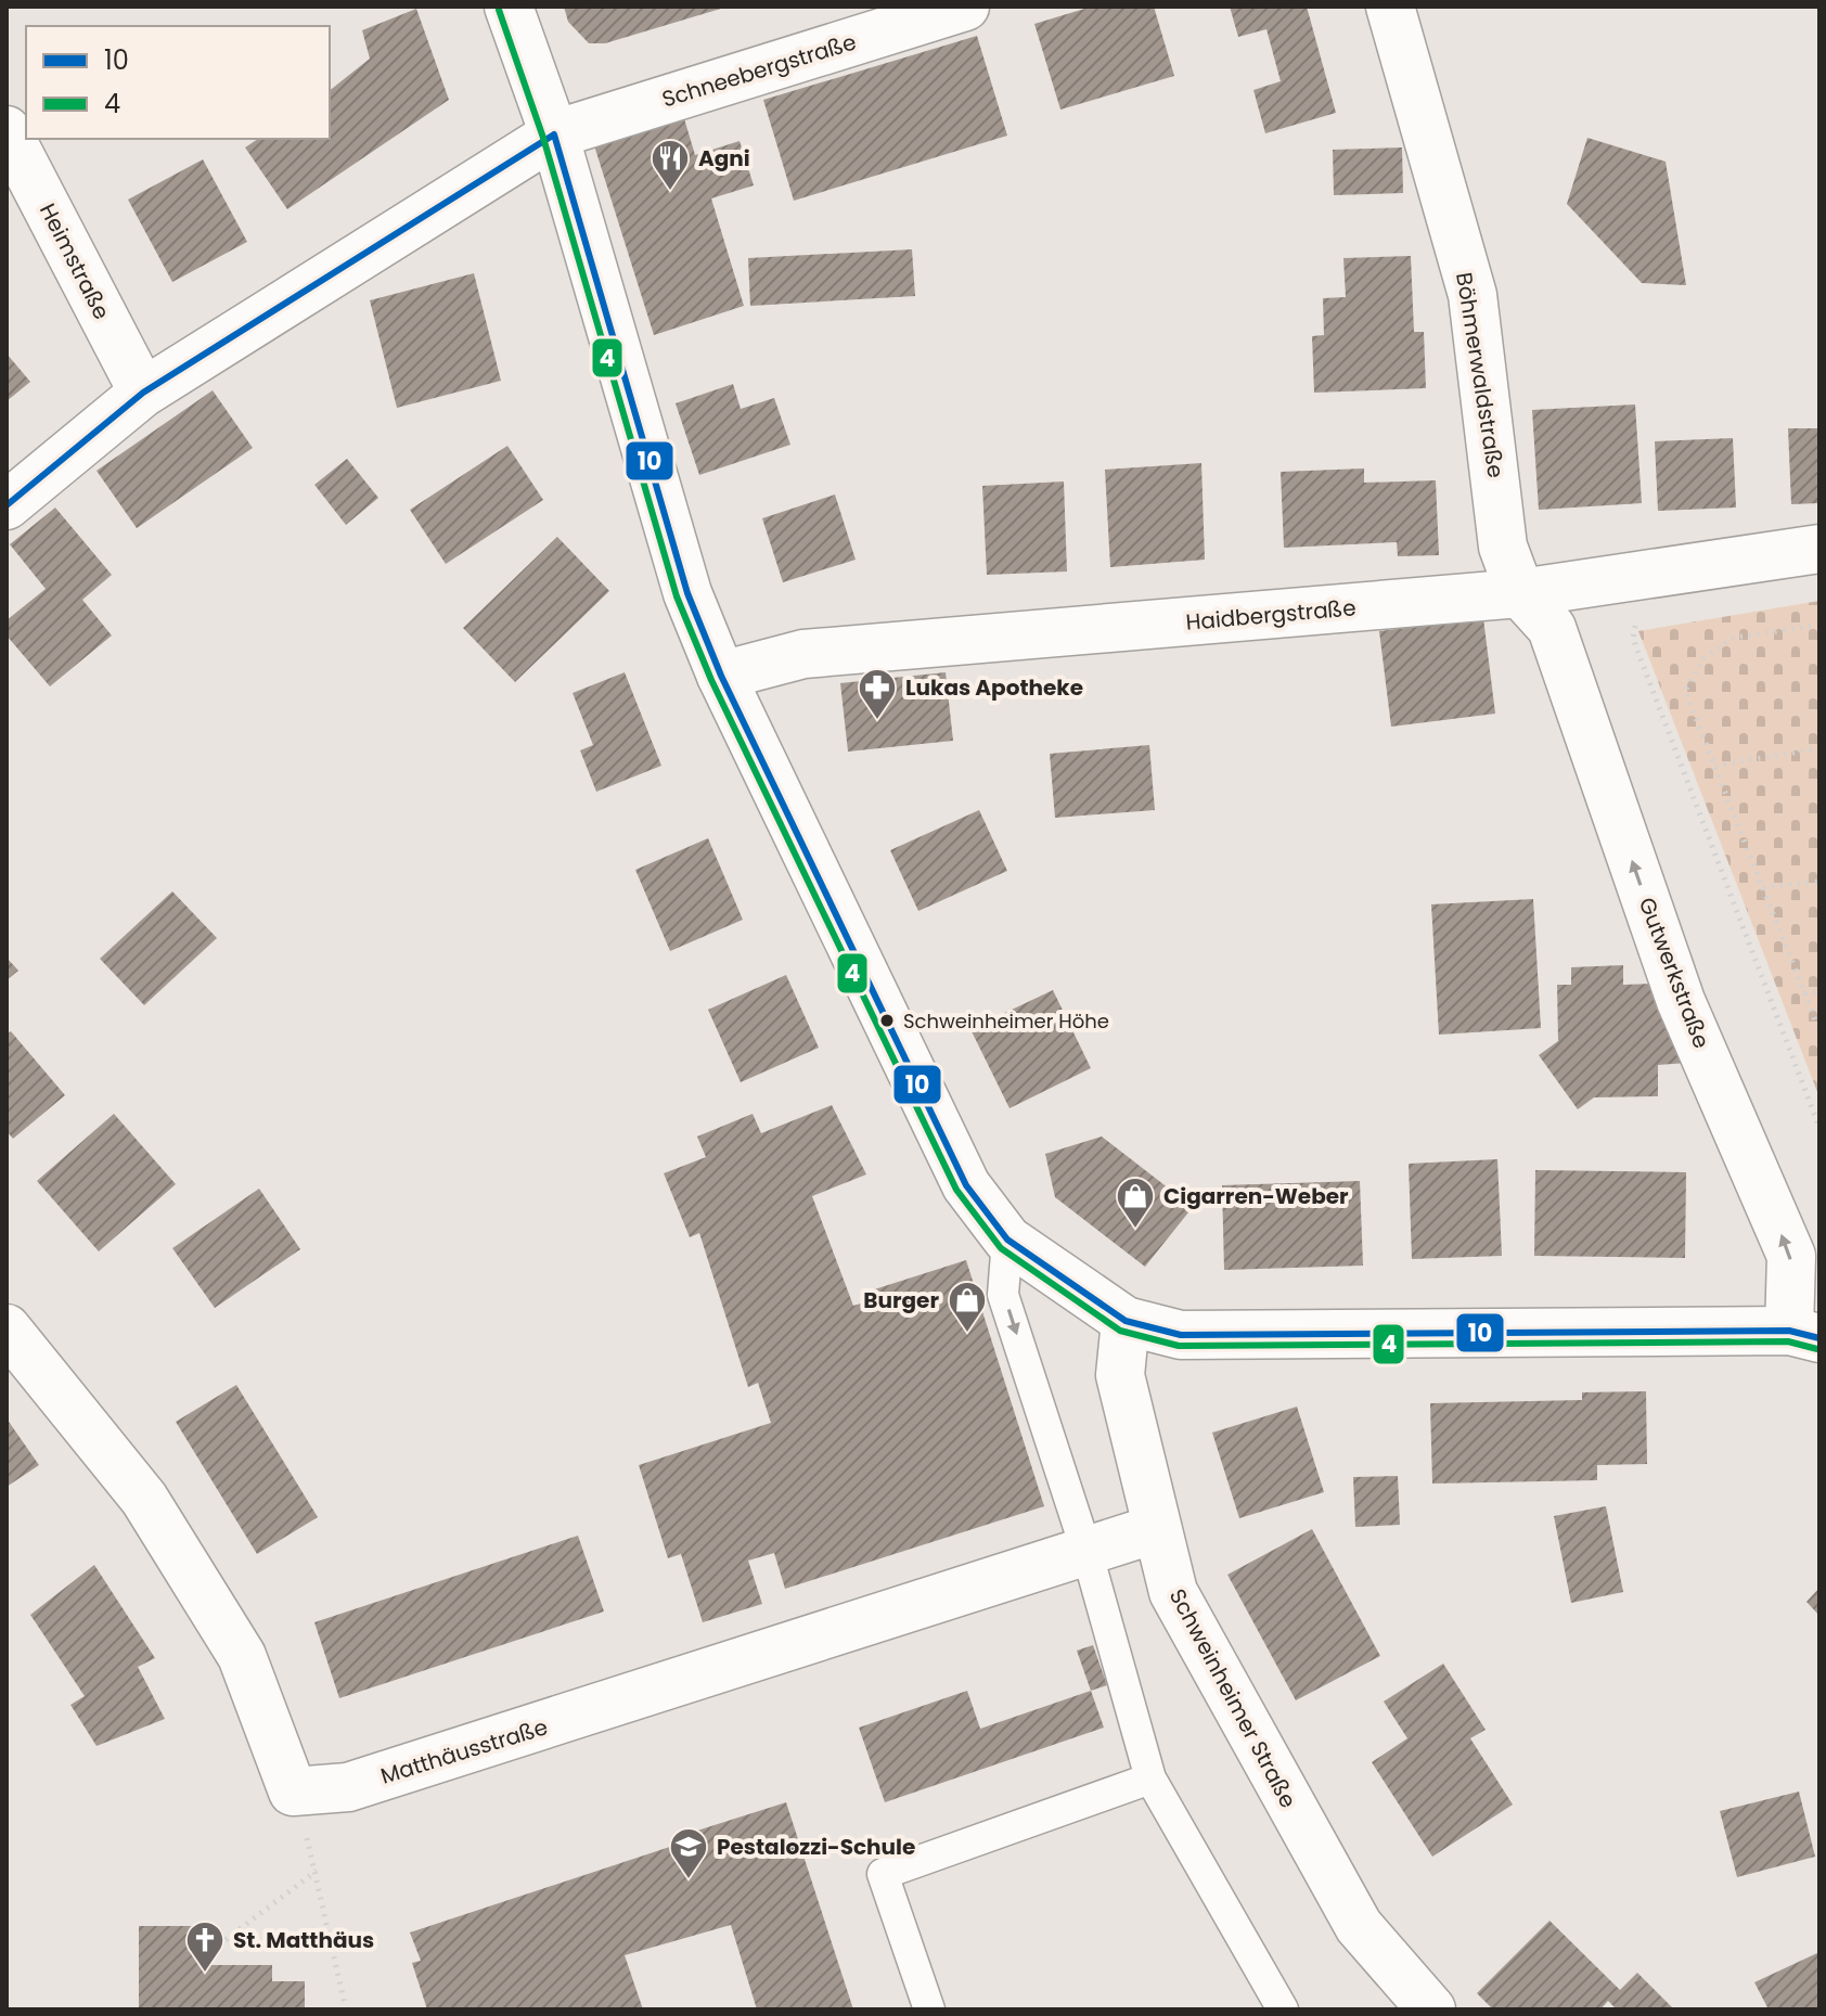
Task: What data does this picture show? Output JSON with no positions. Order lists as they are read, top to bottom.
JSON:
{
  "streets": {
    "street": [
      "Schneebergstraße",
      "Heimstraße",
      "Böhmerwaldstraße",
      "Haidbergstraße",
      "Gutwerkstraße",
      "Schweinheimer Straße",
      "Matthäusstraße"
    ]
  },
  "crossings": [
    ["Schneebergstraße", "Heimstraße"],
    ["Böhmerwaldstraße", "Haidbergstraße"],
    ["Böhmerwaldstraße", "Gutwerkstraße"],
    ["Haidbergstraße", "Gutwerkstraße"],
    ["Schweinheimer Straße", "Matthäusstraße"]
  ],
  "one_way": ["Gutwerkstraße"],
  "places": {
    "restaurant": ["Agni"],
    "pharmacy": ["Lukas Apotheke"],
    "other": ["Schweinheimer Höhe"],
    "shop": ["Cigarren-Weber", "Burger"],
    "school or university": ["Pestalozzi-Schule"],
    "church": ["St. Matthäus"]
  },
  "lines": ["transit line 4", "transit line 10"],
  "legend": ["10", "4"]
}
